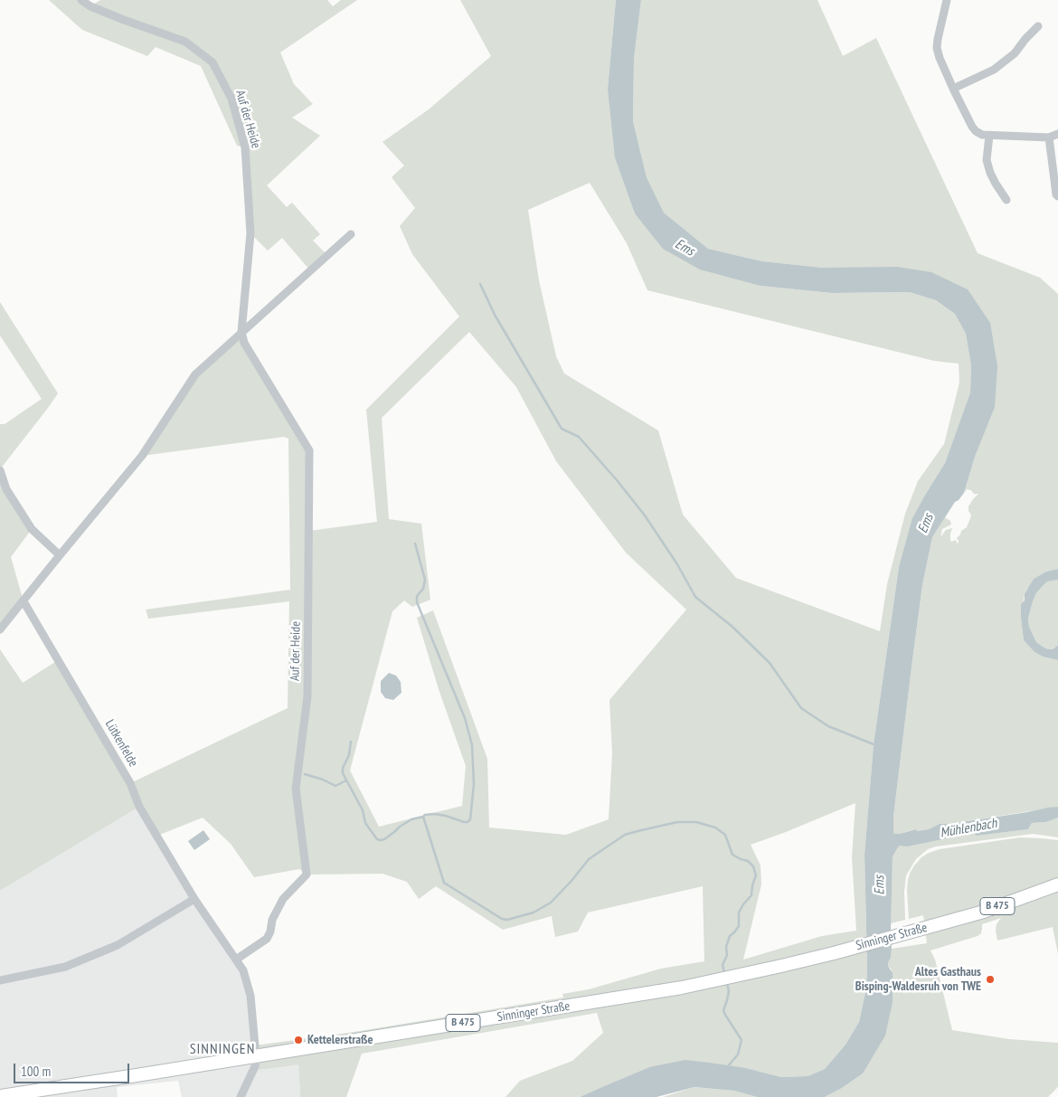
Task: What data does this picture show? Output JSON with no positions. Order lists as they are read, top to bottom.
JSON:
{
  "streets": {
    "main road": ["B 475", "Sinninger Straße"],
    "street": ["Auf der Heide", "Lütkenfelde"]
  },
  "crossings": [
    ["Auf der Heide", "Lütkenfelde"],
    ["Lütkenfelde", "Sinninger Straße"]
  ],
  "districts": ["SINNINGEN"],
  "water": ["Ems", "Mühlenbach"],
  "places": ["Altes Gasthaus Bisping-Waldesruh von TWE", "Kettelerstraße"],
  "scale_bar": "100 m"
}
